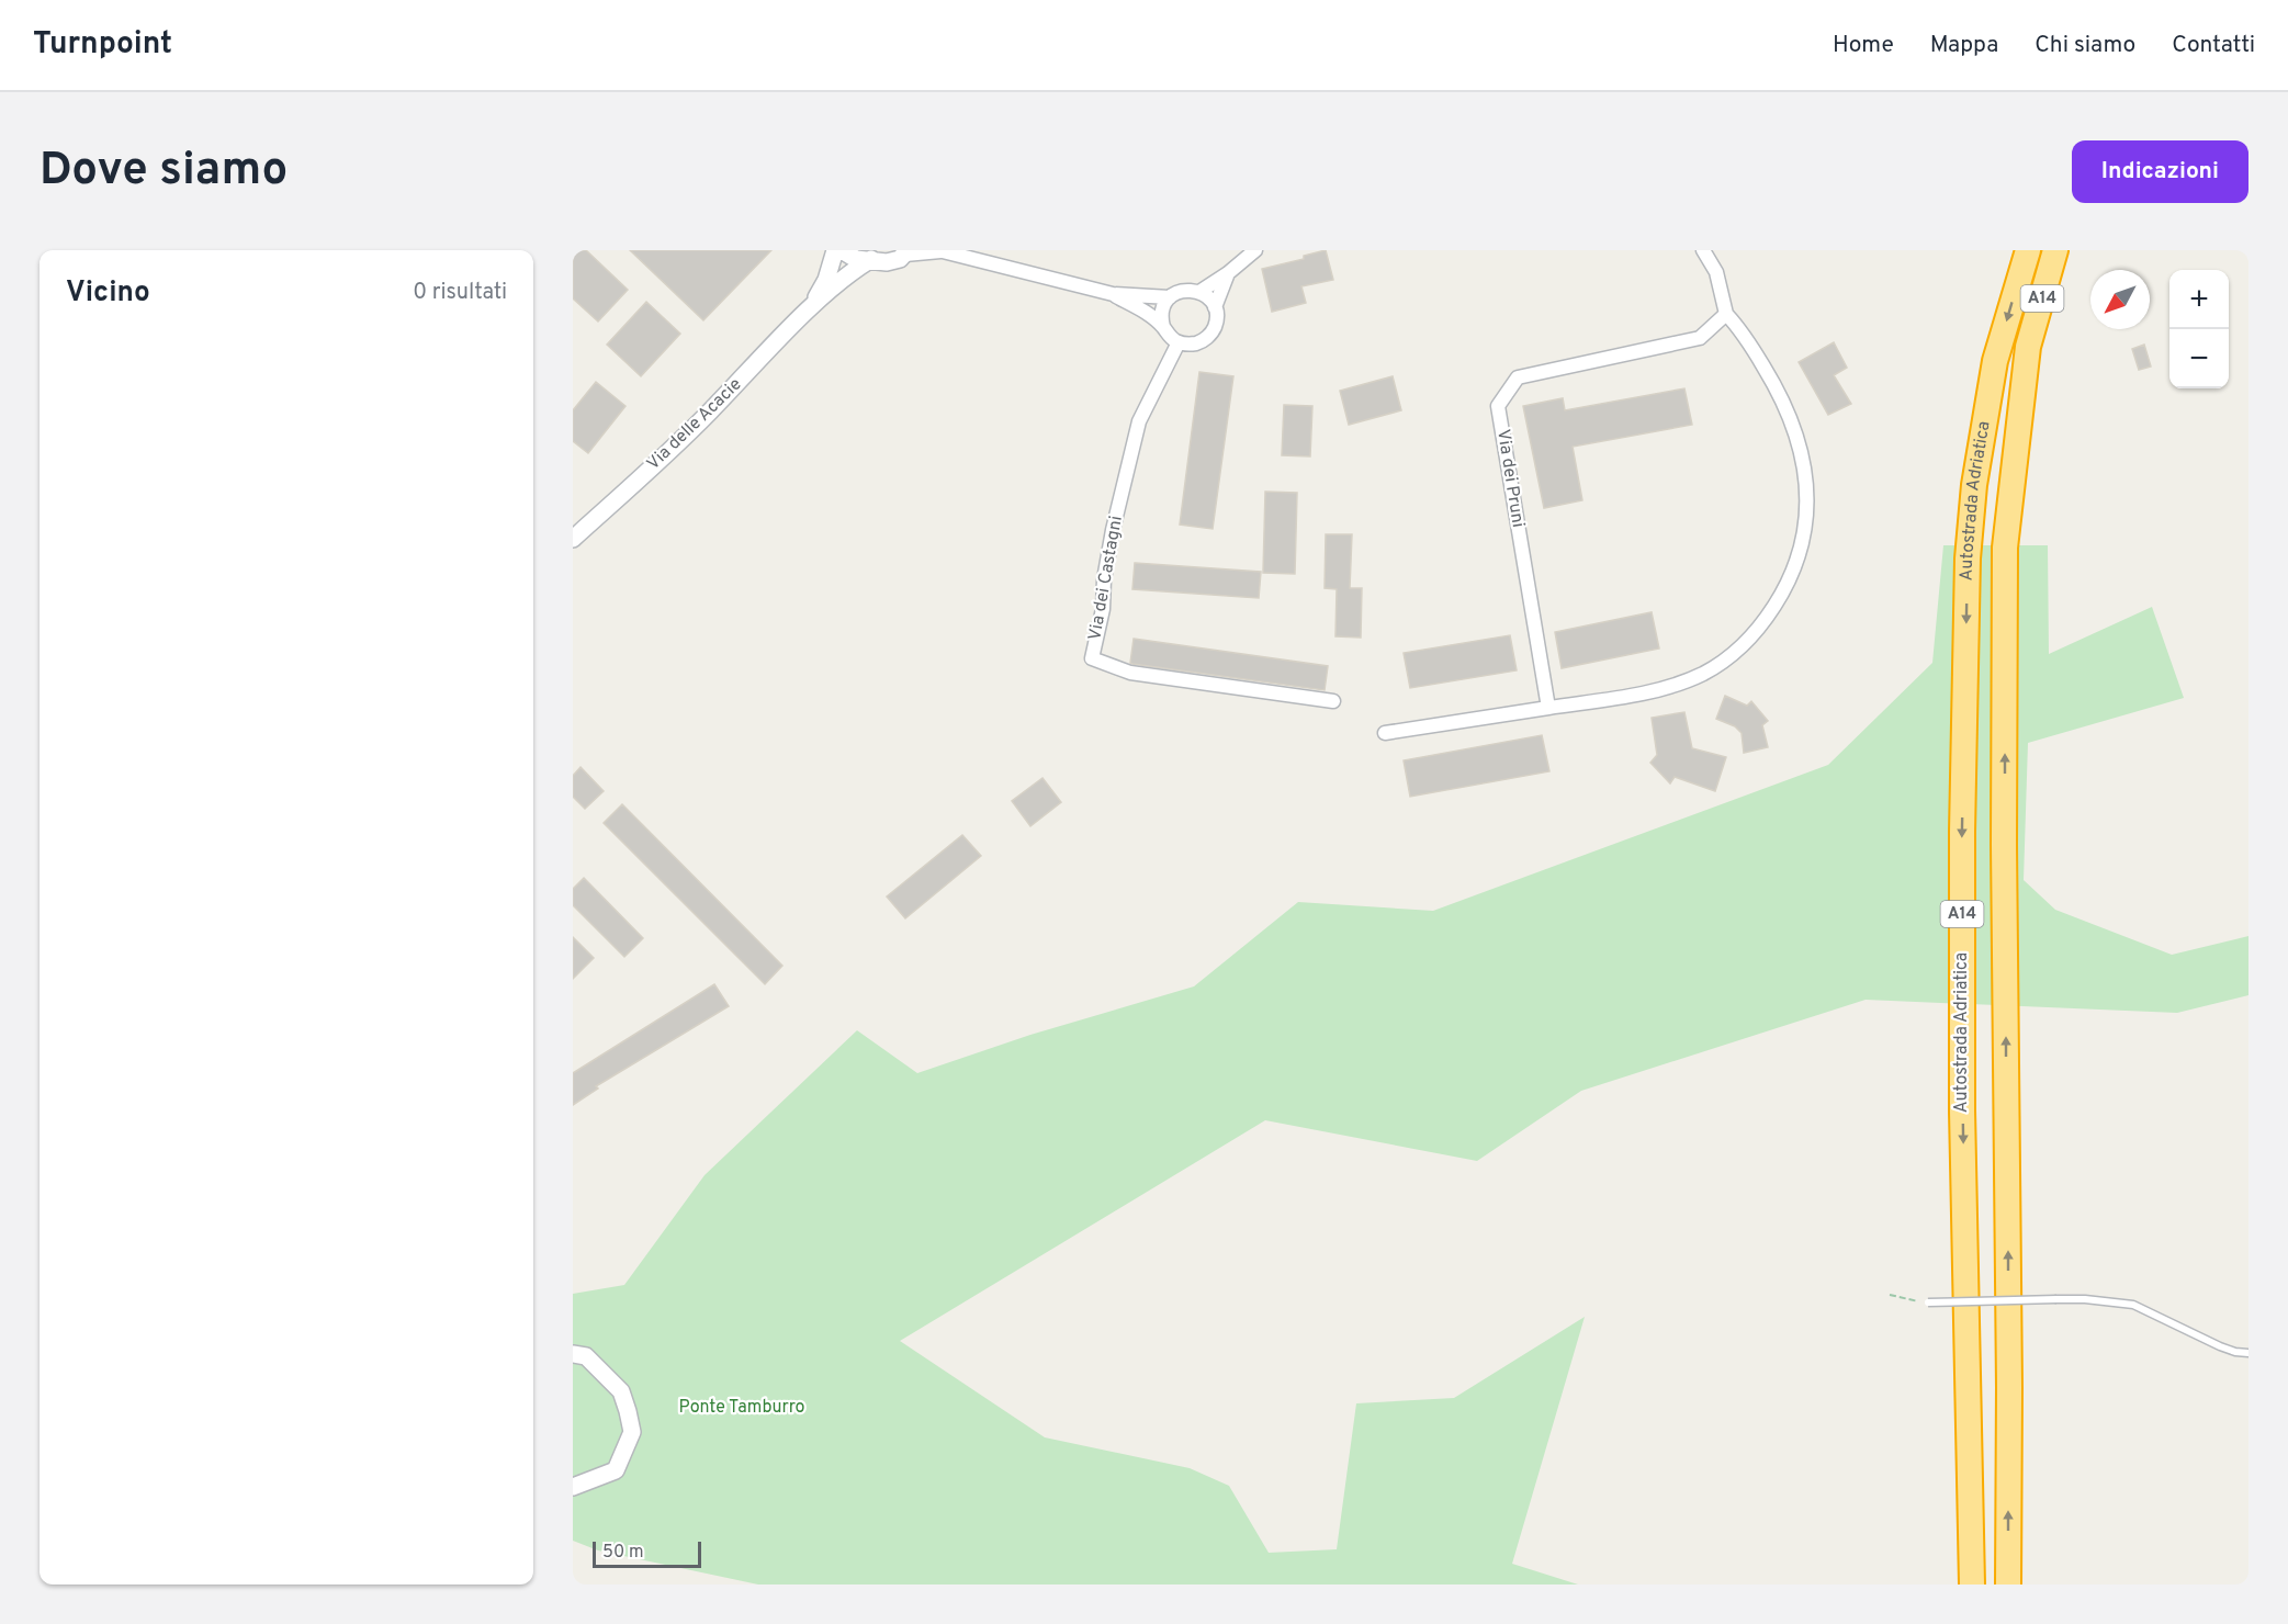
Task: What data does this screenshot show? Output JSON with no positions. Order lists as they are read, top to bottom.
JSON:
{
  "streets": {
    "highway": ["A14", "Autostrada Adriatica"],
    "street": ["Via delle Acacie", "Via dei Pruni", "Via dei Castagni"]
  },
  "parks": ["Ponte Tamburro"],
  "scale_bar": "50 m",
  "north": "bottom left",
  "page": {
    "header": "Turnpoint",
    "nav": [
      "Home",
      "Mappa",
      "Chi siamo",
      "Contatti"
    ],
    "buttons": "Indicazioni",
    "title": "Dove siamo",
    "heading": ["Vicino", "0 risultati"],
    "map_buttons": ["+", "−"],
    "scale": "50 m"
  }
}
